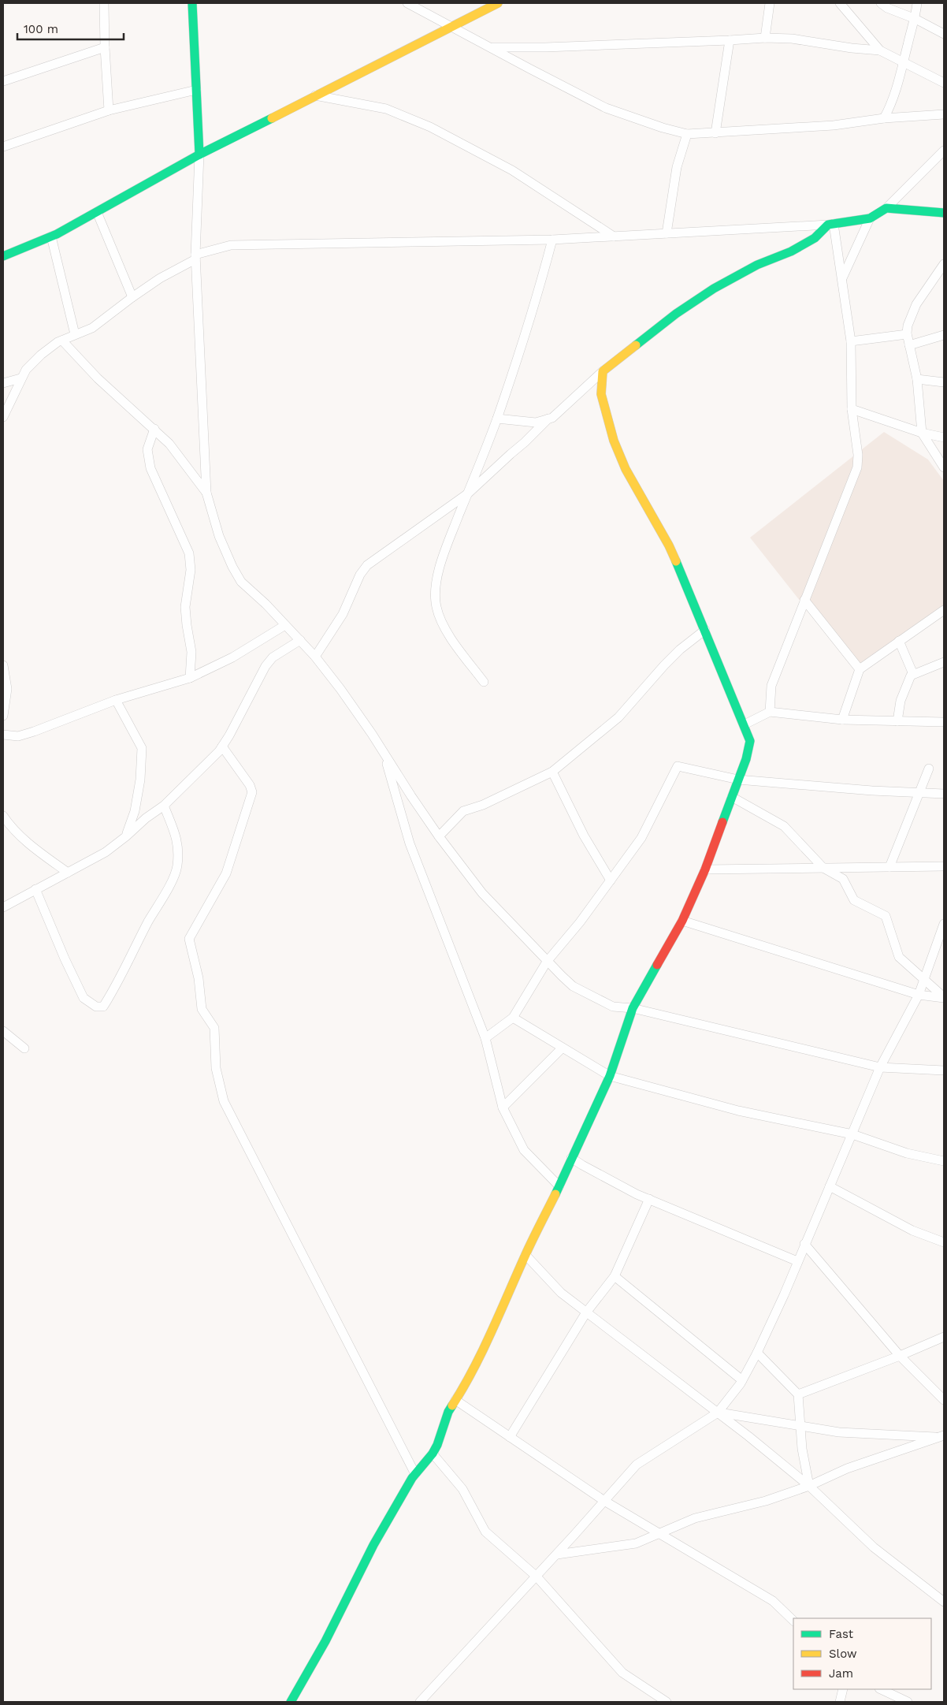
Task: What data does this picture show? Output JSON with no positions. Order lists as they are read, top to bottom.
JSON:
{
  "legend": ["Fast", "Slow", "Jam"],
  "scale_bar": "100 m"
}
